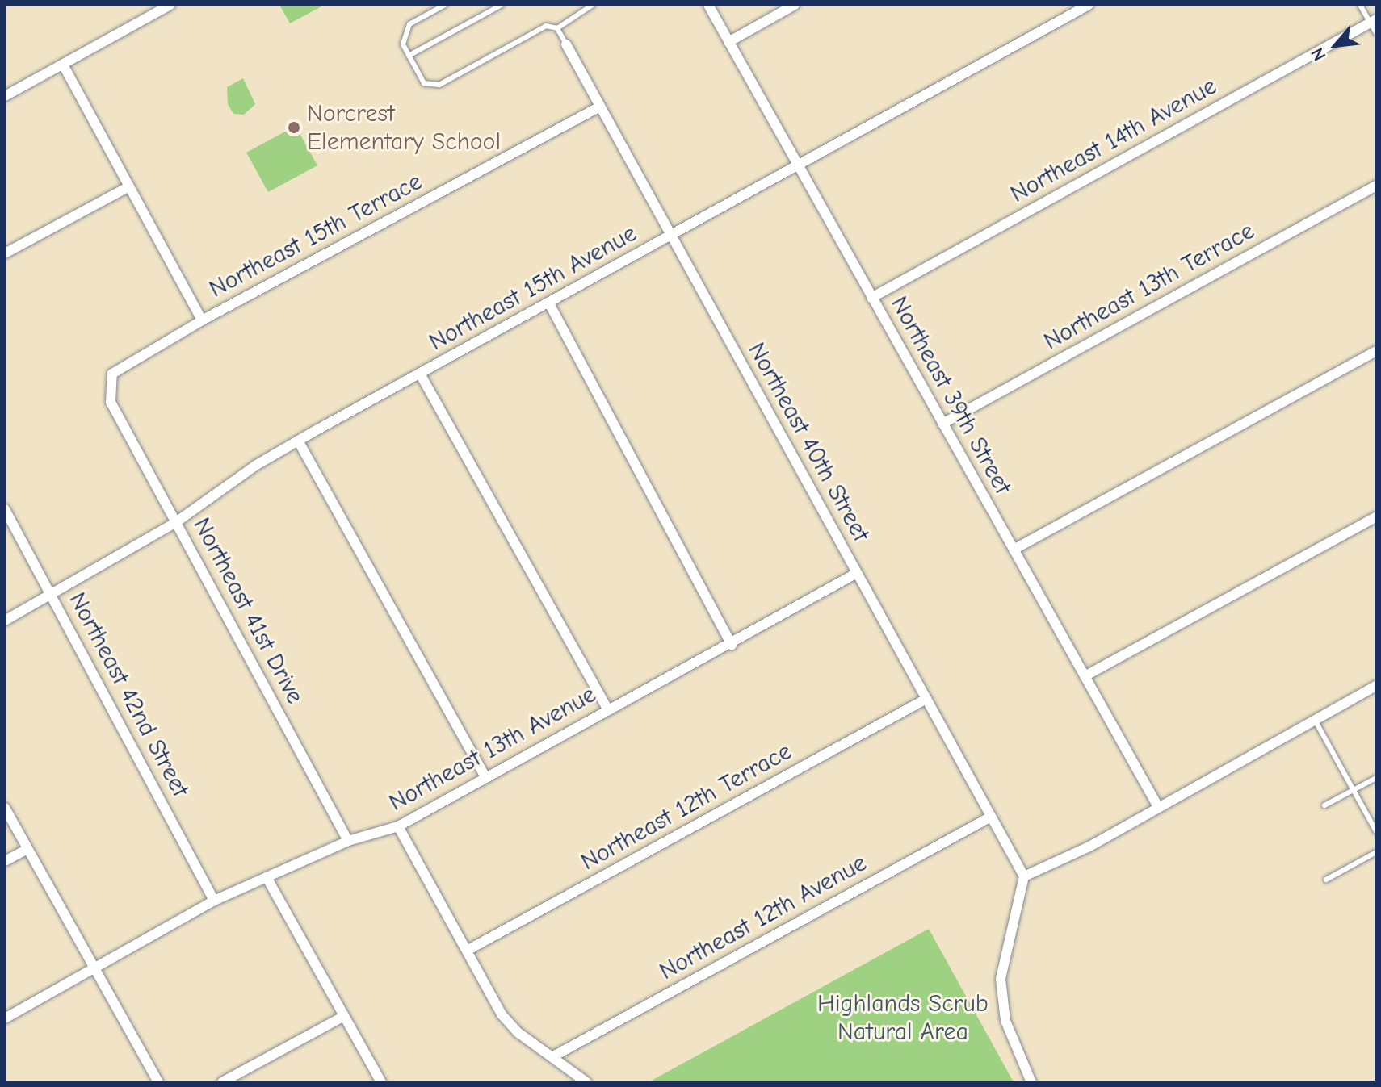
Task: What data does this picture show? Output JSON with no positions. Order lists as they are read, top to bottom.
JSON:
{
  "streets": {
    "street": [
      "Northeast 14th Avenue",
      "Northeast 15th Terrace",
      "Northeast 13th Terrace",
      "Northeast 15th Avenue",
      "Northeast 39th Street",
      "Northeast 40th Street",
      "Northeast 41st Drive",
      "Northeast 42nd Street",
      "Northeast 13th Avenue",
      "Northeast 12th Terrace",
      "Northeast 12th Avenue"
    ]
  },
  "crossings": [
    ["Northeast 14th Avenue", "Northeast 39th Street"],
    ["Northeast 15th Terrace", "Northeast 40th Street"],
    ["Northeast 15th Terrace", "Northeast 41st Drive"],
    ["Northeast 13th Terrace", "Northeast 39th Street"],
    ["Northeast 15th Avenue", "Northeast 39th Street"],
    ["Northeast 15th Avenue", "Northeast 40th Street"],
    ["Northeast 15th Avenue", "Northeast 41st Drive"],
    ["Northeast 15th Avenue", "Northeast 42nd Street"],
    ["Northeast 40th Street", "Northeast 13th Avenue"],
    ["Northeast 40th Street", "Northeast 12th Terrace"],
    ["Northeast 40th Street", "Northeast 12th Avenue"],
    ["Northeast 41st Drive", "Northeast 13th Avenue"],
    ["Northeast 42nd Street", "Northeast 13th Avenue"]
  ],
  "parks": ["Highlands Scrub Natural Area"],
  "places": ["Norcrest Elementary School"],
  "north": "bottom left"
}
